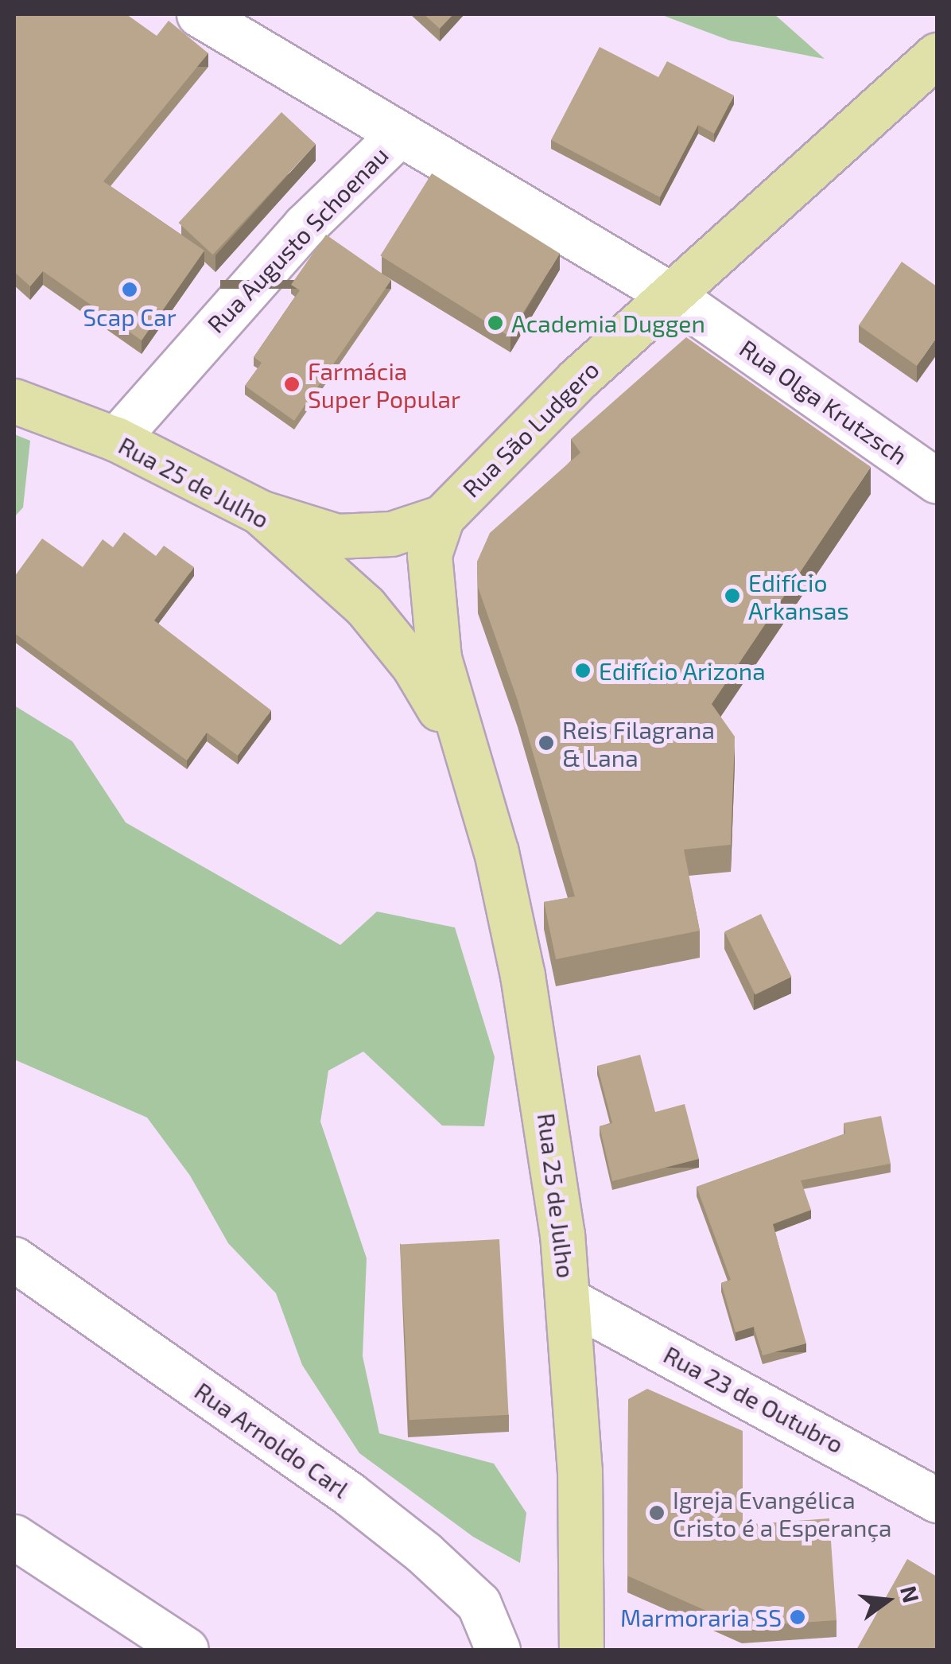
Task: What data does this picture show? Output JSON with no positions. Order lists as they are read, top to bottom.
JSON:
{
  "streets": {
    "main road": ["Rua São Ludgero", "Rua 25 de Julho"],
    "street": [
      "Rua Augusto Schoenau",
      "Rua Olga Krutzsch",
      "Rua 23 de Outubro",
      "Rua Arnoldo Carl"
    ]
  },
  "crossings": [
    ["Rua Augusto Schoenau", "Rua Olga Krutzsch"],
    ["Rua Augusto Schoenau", "Rua São Ludgero"],
    ["Rua Augusto Schoenau", "Rua 25 de Julho"],
    ["Rua Olga Krutzsch", "Rua São Ludgero"],
    ["Rua São Ludgero", "Rua 25 de Julho"],
    ["Rua 25 de Julho", "Rua 23 de Outubro"]
  ],
  "places": [
    "Scap Car",
    "Academia Duggen",
    "Farmácia Super Popular",
    "Edifício Arkansas",
    "Edifício Arizona",
    "Reis Filagrana & Lana",
    "Igreja Evangélica Cristo é a Esperança",
    "Marmoraria SS"
  ],
  "north": "right"
}
